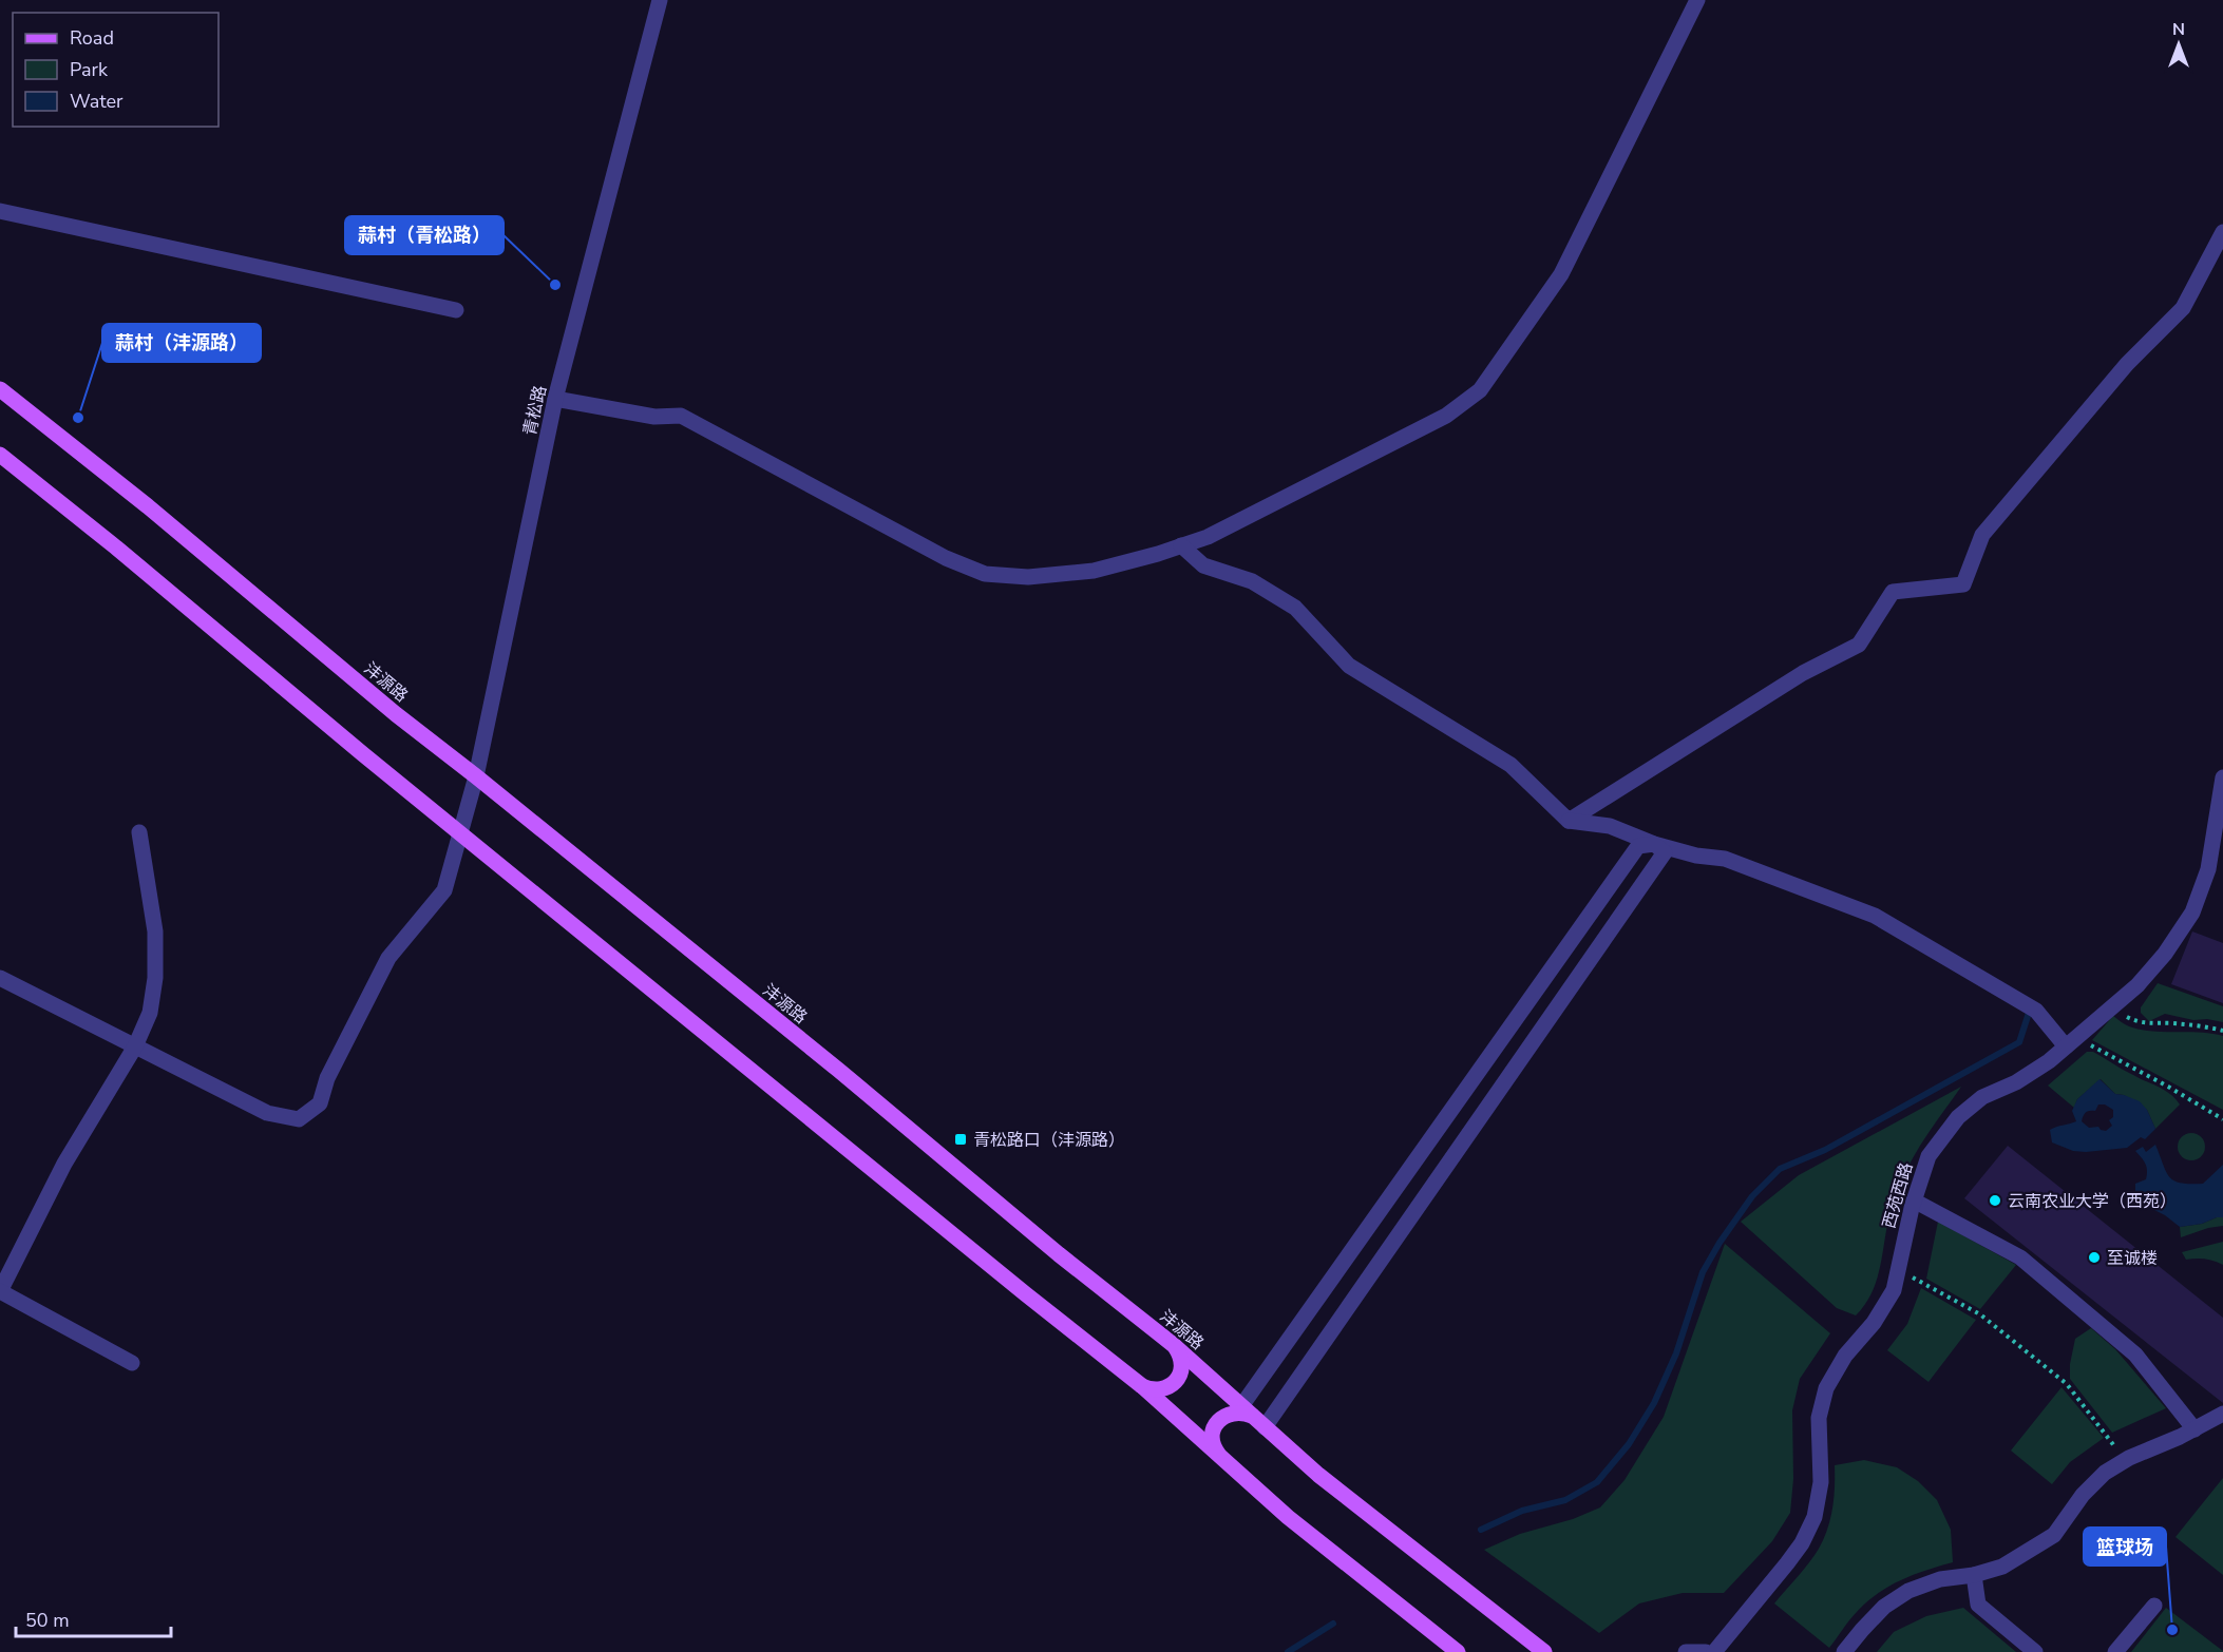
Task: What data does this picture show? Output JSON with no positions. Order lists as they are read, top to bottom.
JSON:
{
  "streets": {
    "main road": ["沣源路"],
    "street": ["青松路", "西苑西路"]
  },
  "crossings": [
    ["青松路", "沣源路"]
  ],
  "places": {
    "other": [
      "蒜村（青松路）",
      "蒜村（沣源路）",
      "云南农业大学（西苑）",
      "至诚楼",
      "篮球场"
    ],
    "transit": ["青松路口（沣源路）"]
  },
  "legend": ["Road", "Park", "Water"],
  "scale_bar": "50 m",
  "north": "top"
}
